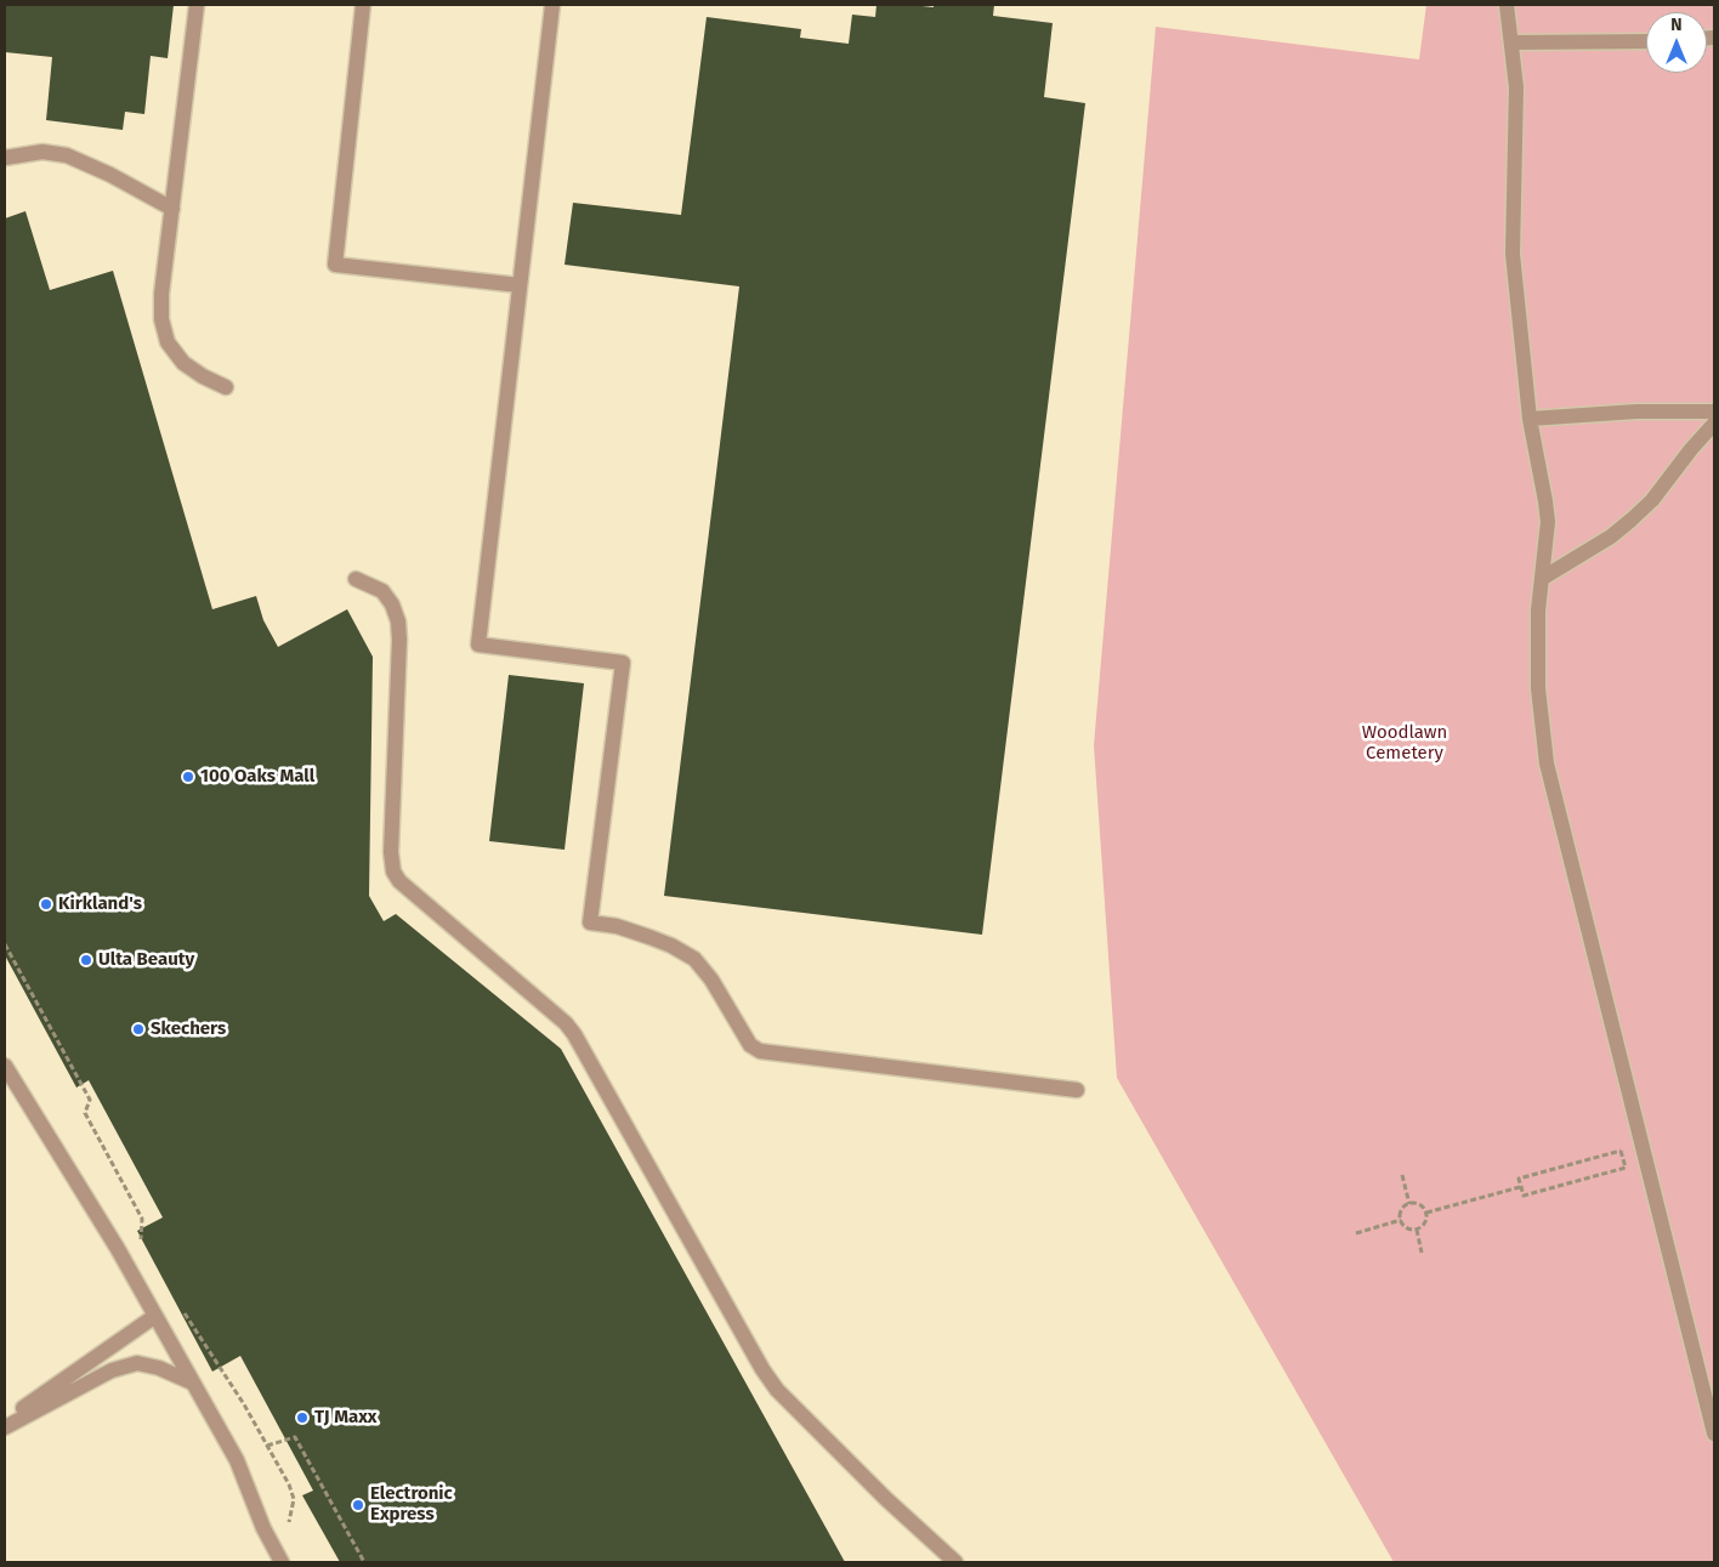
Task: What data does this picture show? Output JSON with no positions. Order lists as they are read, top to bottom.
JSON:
{
  "parks": ["Woodlawn Cemetery"],
  "places": [
    "100 Oaks Mall",
    "Kirkland's",
    "Ulta Beauty",
    "Skechers",
    "TJ Maxx",
    "Electronic Express"
  ],
  "north": "top"
}
